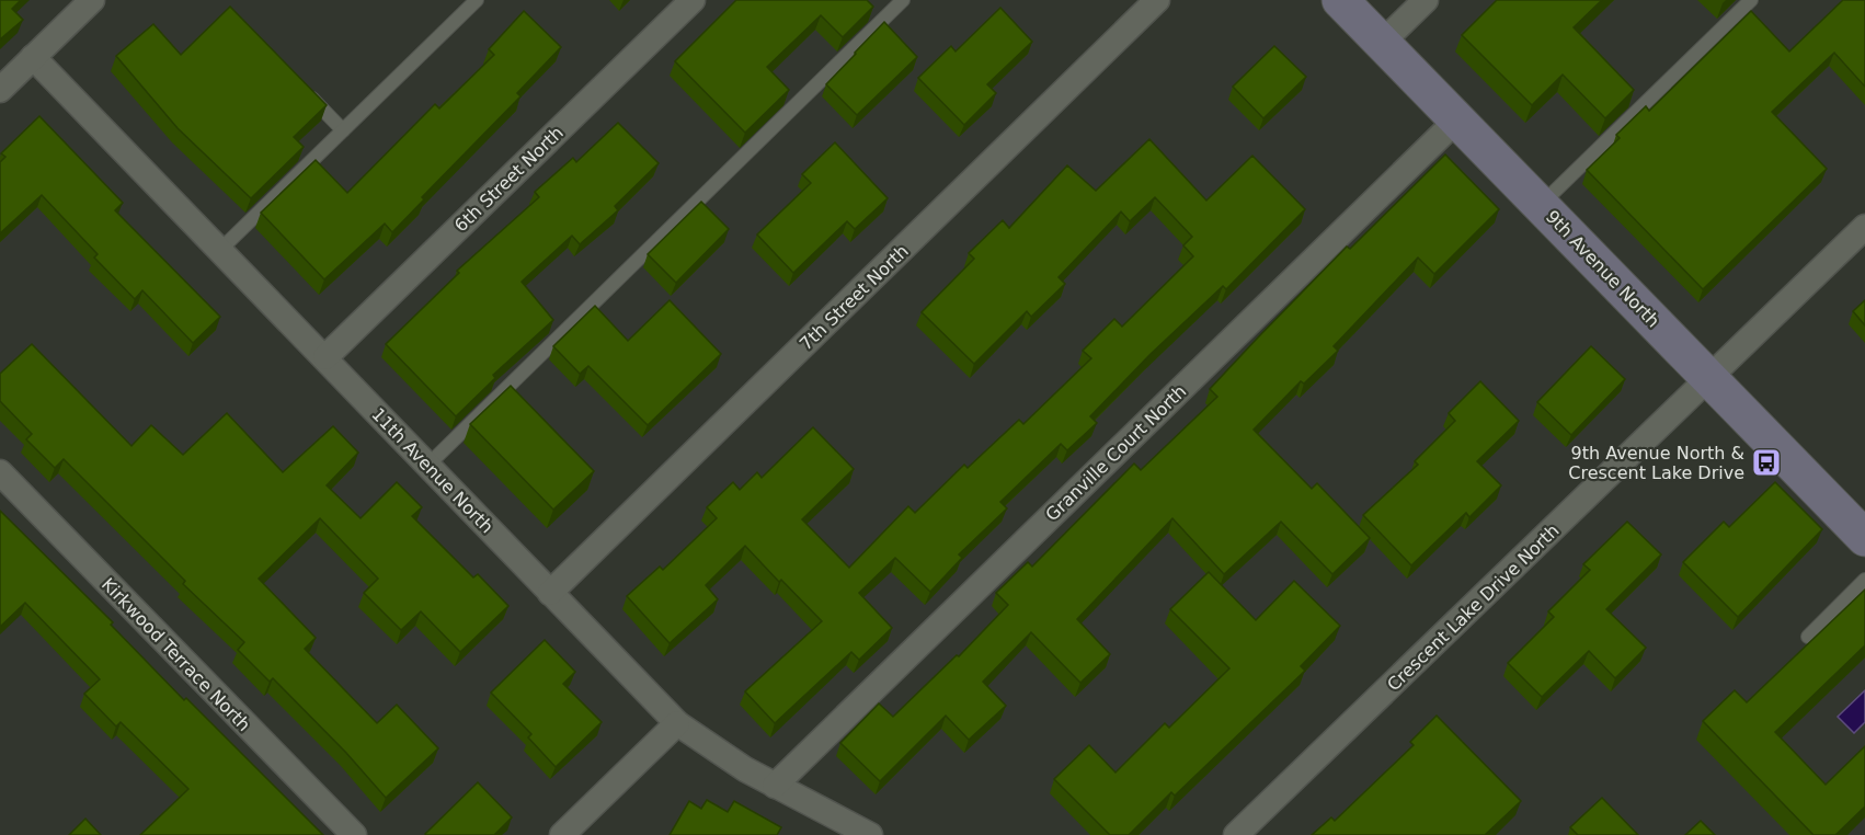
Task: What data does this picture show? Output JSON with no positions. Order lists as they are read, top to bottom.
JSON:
{
  "streets": {
    "street": [
      "6th Street North",
      "9th Avenue North",
      "7th Street North",
      "Granville Court North",
      "11th Avenue North",
      "Crescent Lake Drive North",
      "Kirkwood Terrace North"
    ]
  },
  "crossings": [
    ["6th Street North", "11th Avenue North"],
    ["9th Avenue North", "Granville Court North"],
    ["9th Avenue North", "Crescent Lake Drive North"],
    ["7th Street North", "11th Avenue North"],
    ["Granville Court North", "11th Avenue North"]
  ],
  "places": {
    "bus stop": ["9th Avenue North & Crescent Lake Drive"]
  }
}
